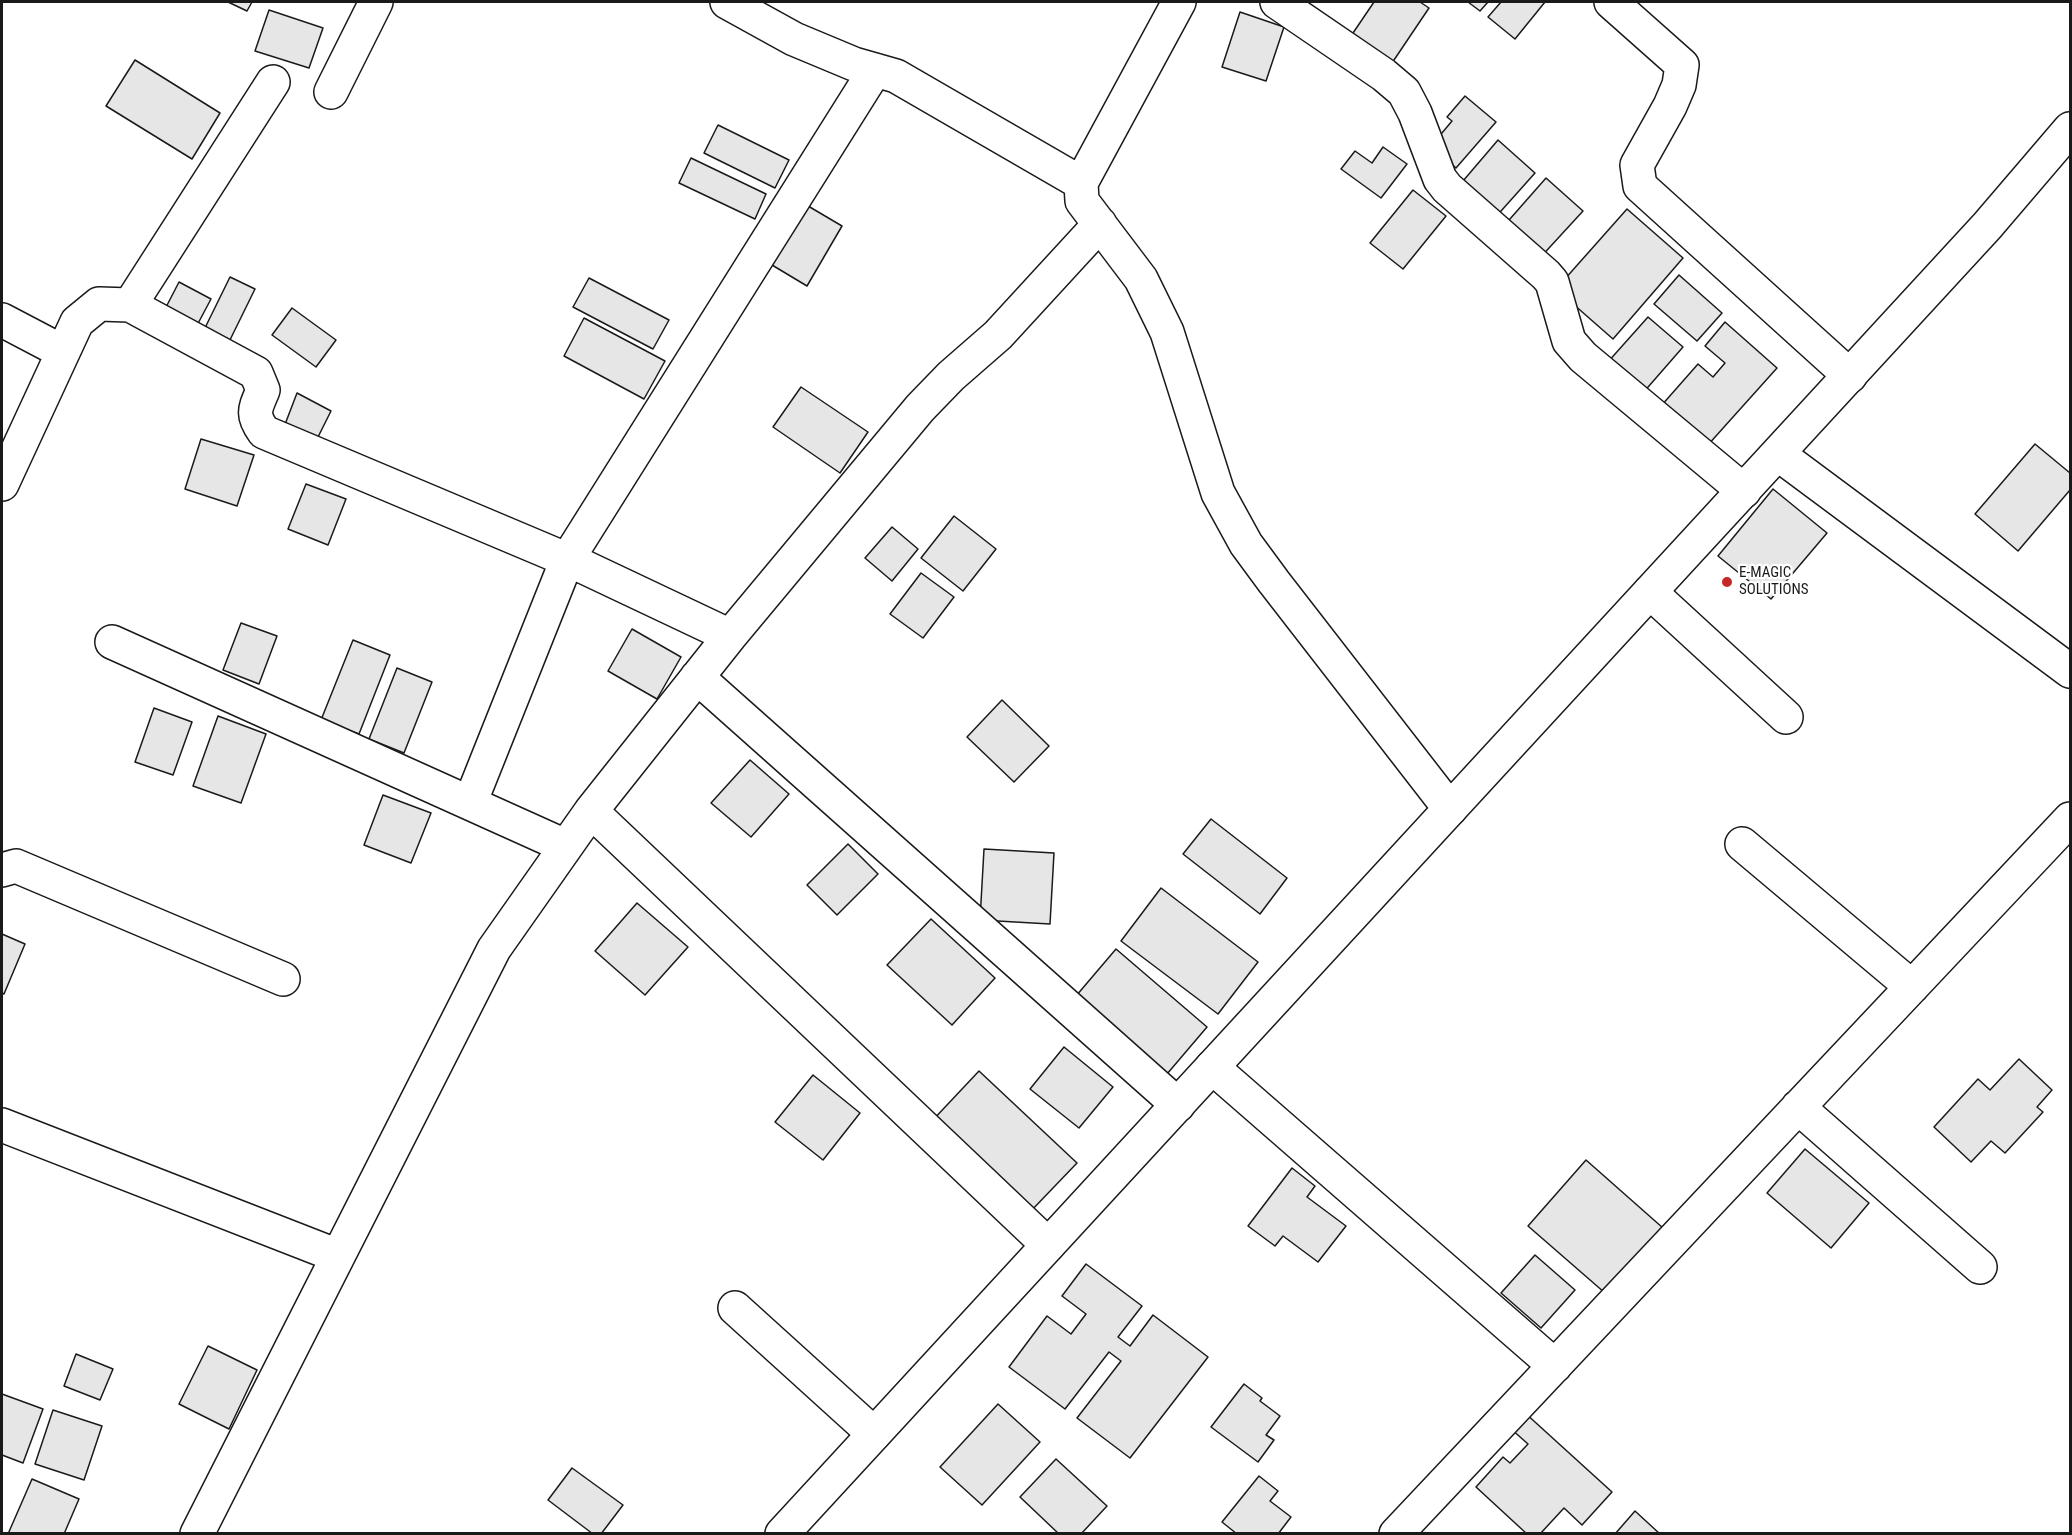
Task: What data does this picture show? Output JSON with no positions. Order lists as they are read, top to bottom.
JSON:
{
  "places": ["E-MAGIC SOLUTIONS"]
}
